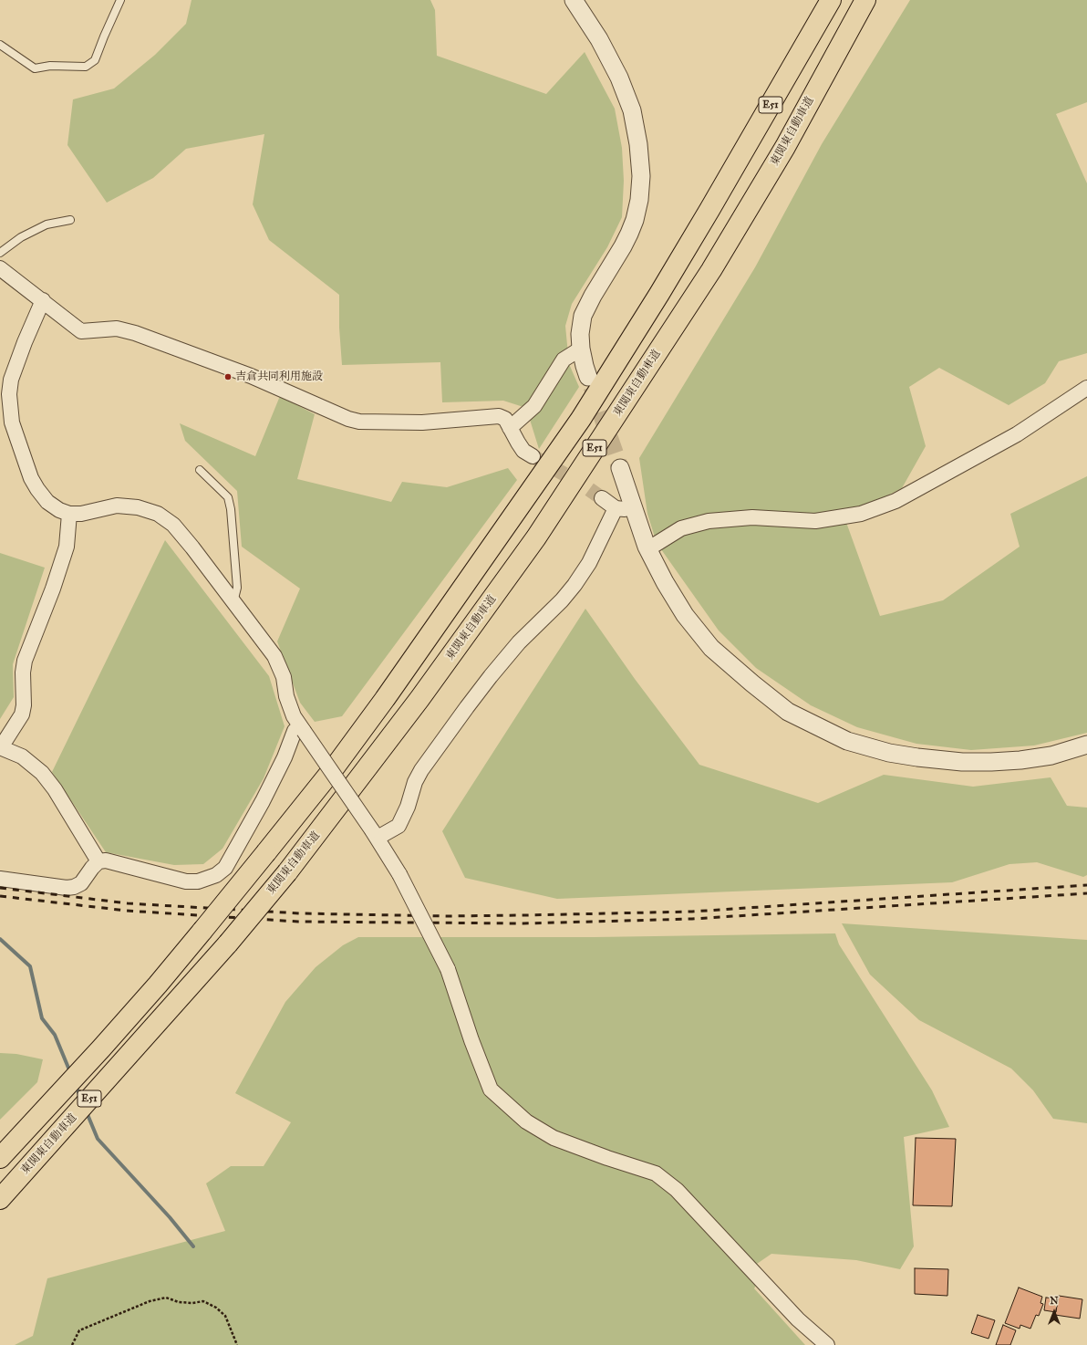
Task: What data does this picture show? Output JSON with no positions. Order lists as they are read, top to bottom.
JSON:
{
  "streets": {
    "highway": ["E51", "東関東自動車道"]
  },
  "places": ["吉倉共同利用施設"],
  "north": "top"
}
